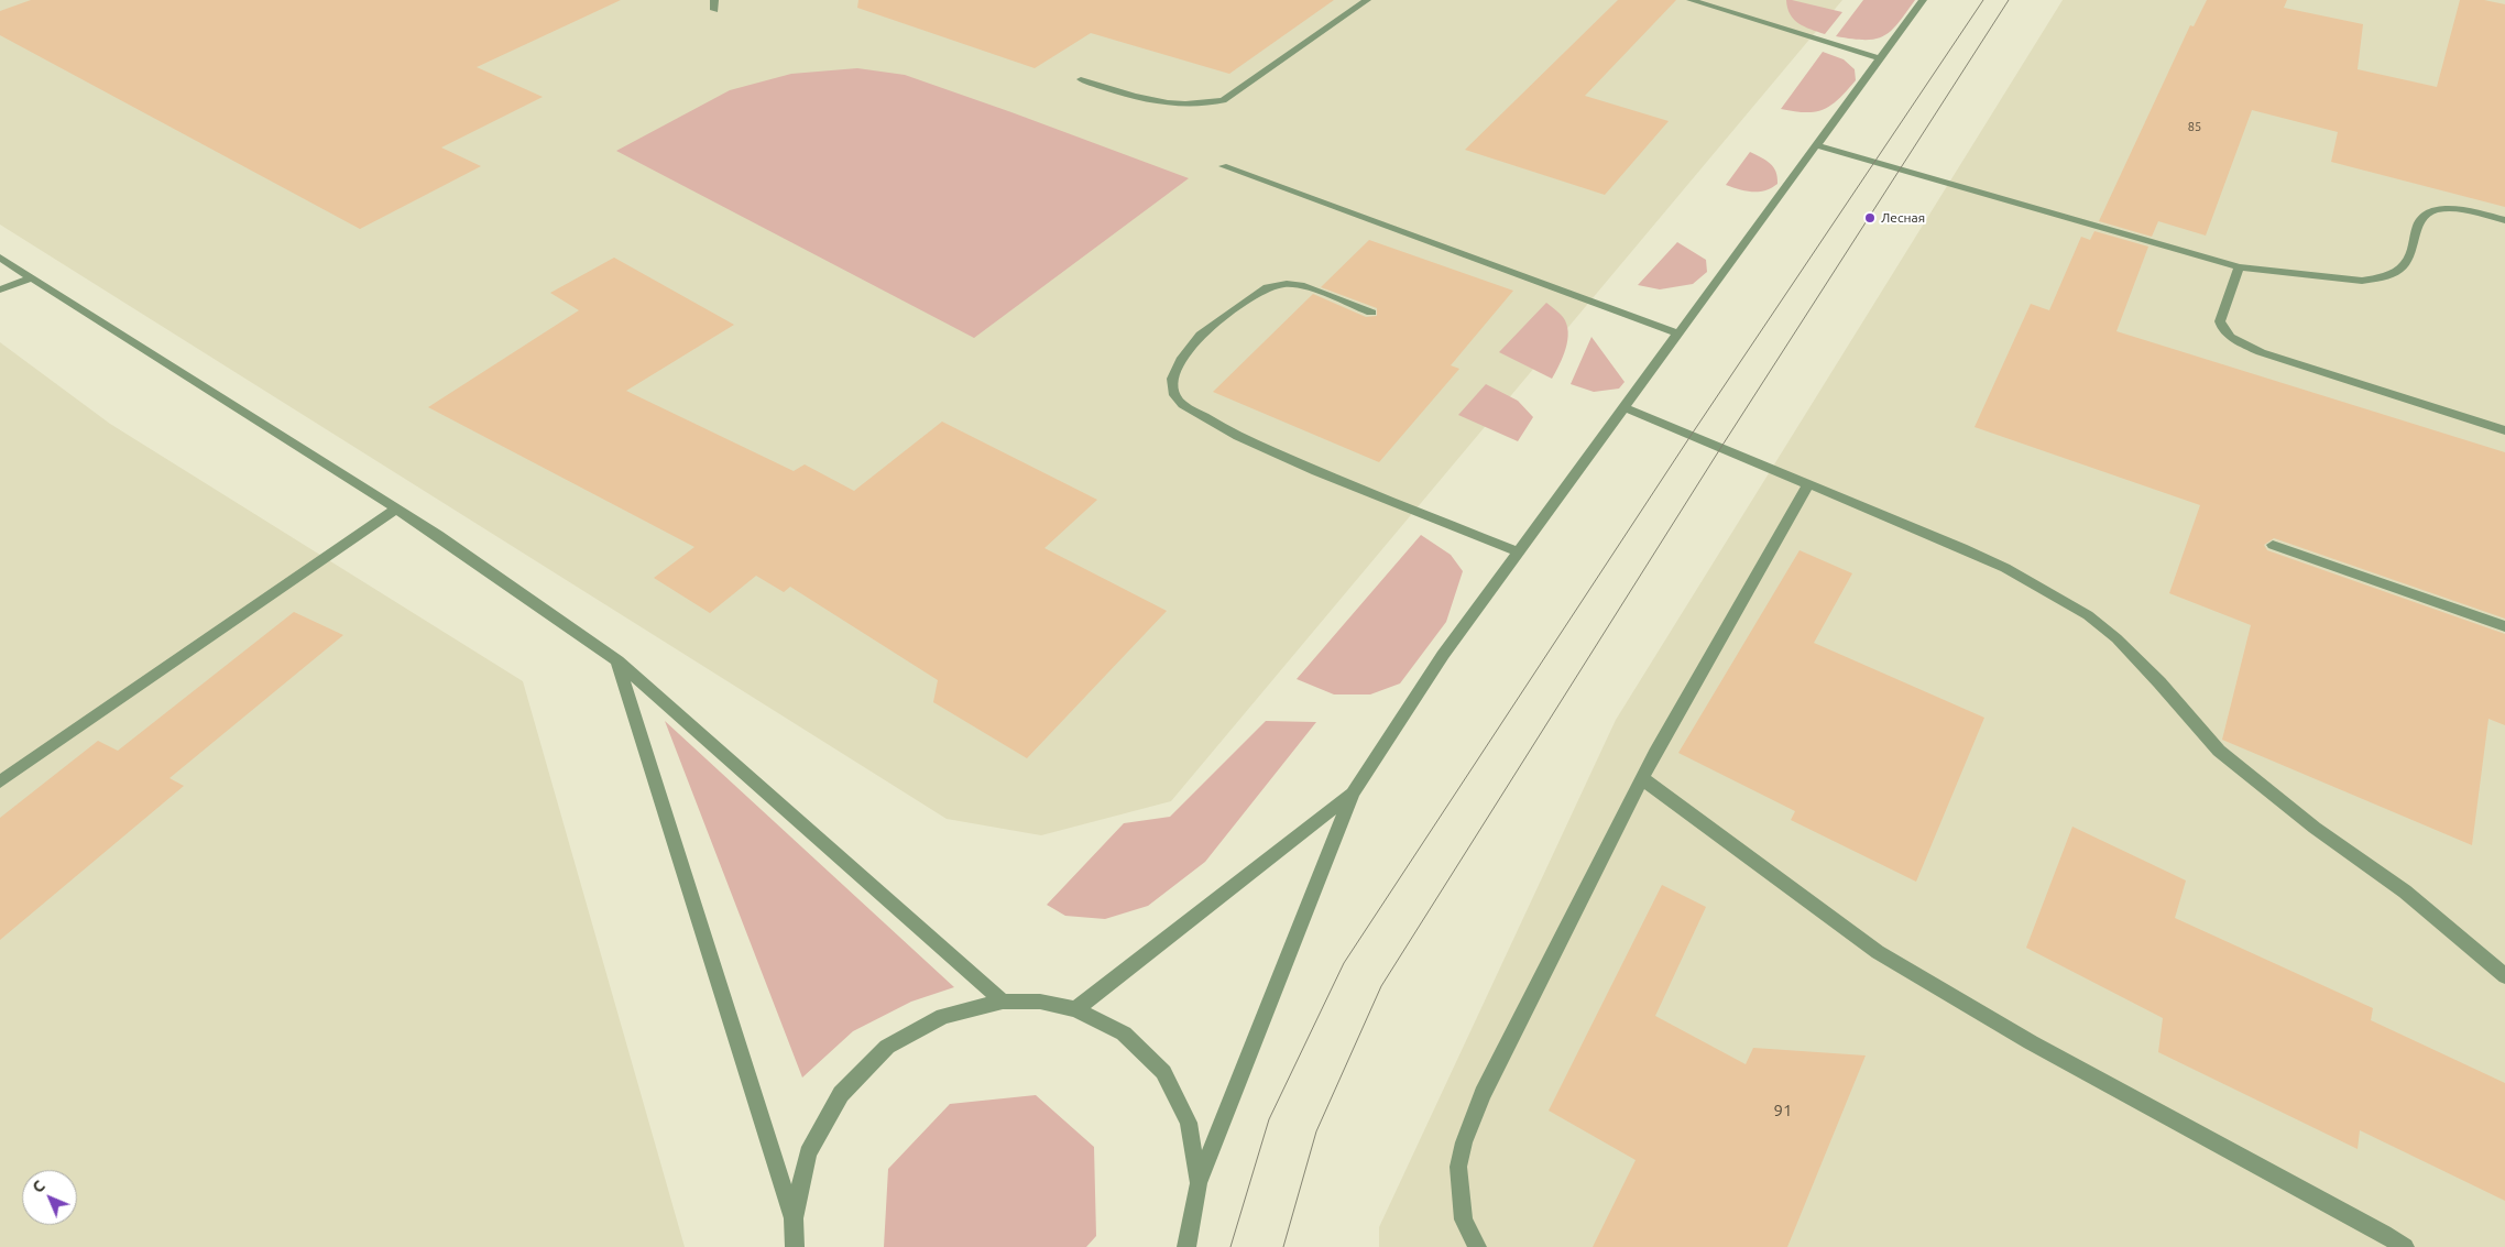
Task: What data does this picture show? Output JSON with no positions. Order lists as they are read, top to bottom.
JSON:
{
  "places": ["Лесная"],
  "house_numbers": ["85", "91"],
  "north": "top left"
}
